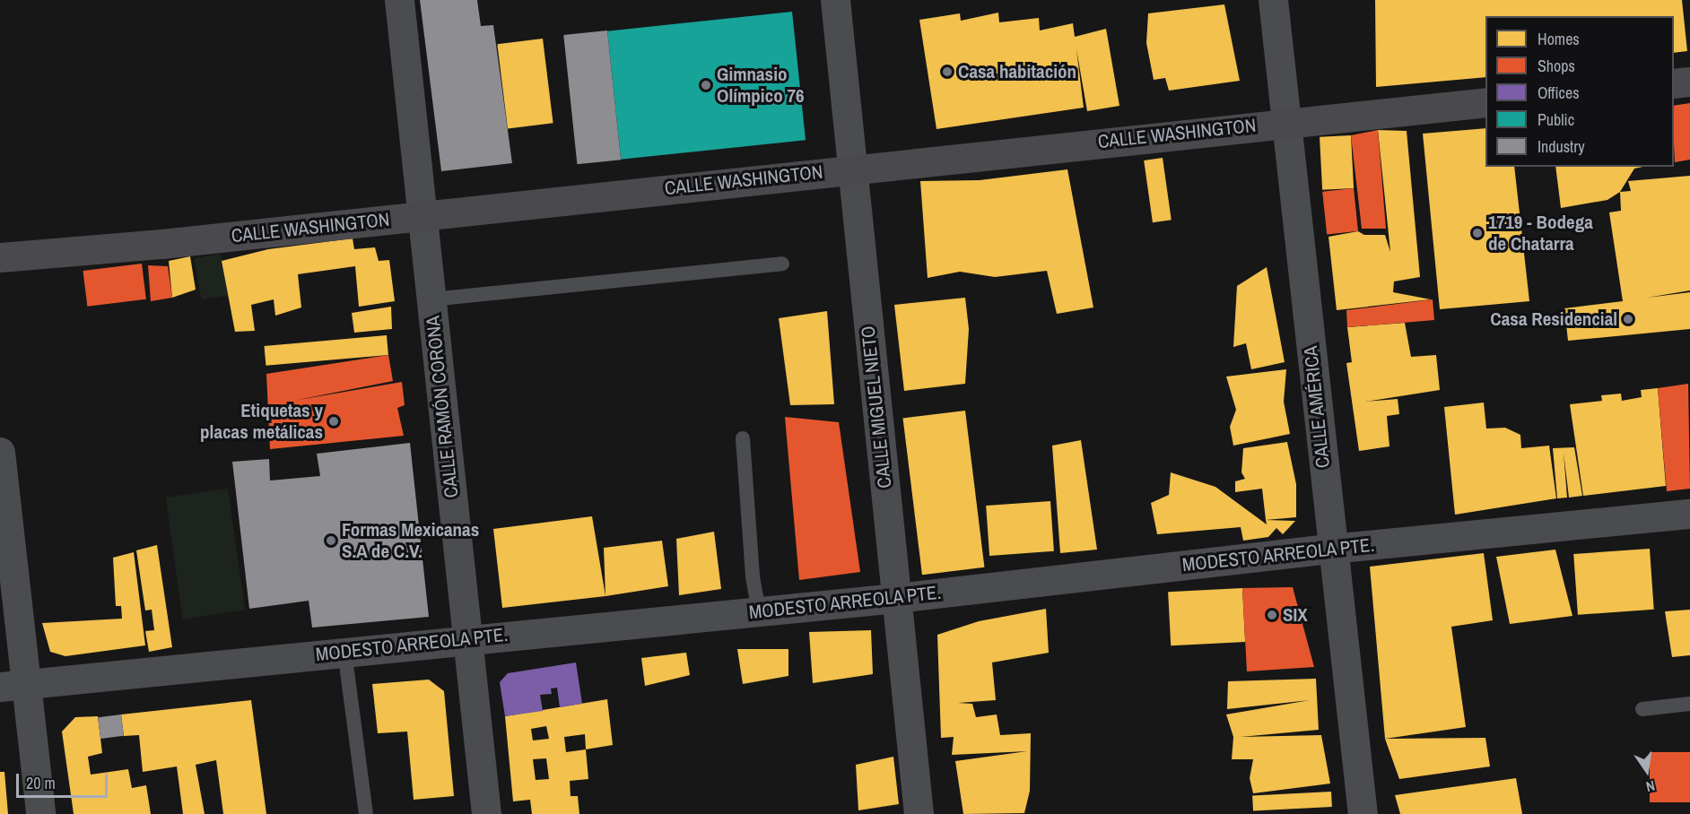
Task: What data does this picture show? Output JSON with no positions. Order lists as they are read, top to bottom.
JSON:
{
  "streets": {
    "main road": ["CALLE WASHINGTON"],
    "street": [
      "CALLE RAMÓN CORONA",
      "CALLE MIGUEL NIETO",
      "CALLE AMÉRICA",
      "MODESTO ARREOLA PTE."
    ]
  },
  "crossings": [
    ["CALLE WASHINGTON", "CALLE RAMÓN CORONA"],
    ["CALLE WASHINGTON", "CALLE MIGUEL NIETO"],
    ["CALLE WASHINGTON", "CALLE AMÉRICA"],
    ["CALLE RAMÓN CORONA", "MODESTO ARREOLA PTE."],
    ["CALLE MIGUEL NIETO", "MODESTO ARREOLA PTE."],
    ["CALLE AMÉRICA", "MODESTO ARREOLA PTE."]
  ],
  "places": [
    "Casa habitación",
    "Gimnasio Olímpico 76",
    "1719 - Bodega de Chatarra",
    "Casa Residencial",
    "Etiquetas y placas metálicas",
    "Formas Mexicanas S.A de C.V.",
    "SIX"
  ],
  "legend": [
    "Homes",
    "Shops",
    "Offices",
    "Public",
    "Industry"
  ],
  "scale_bar": "20 m",
  "north": "bottom"
}
